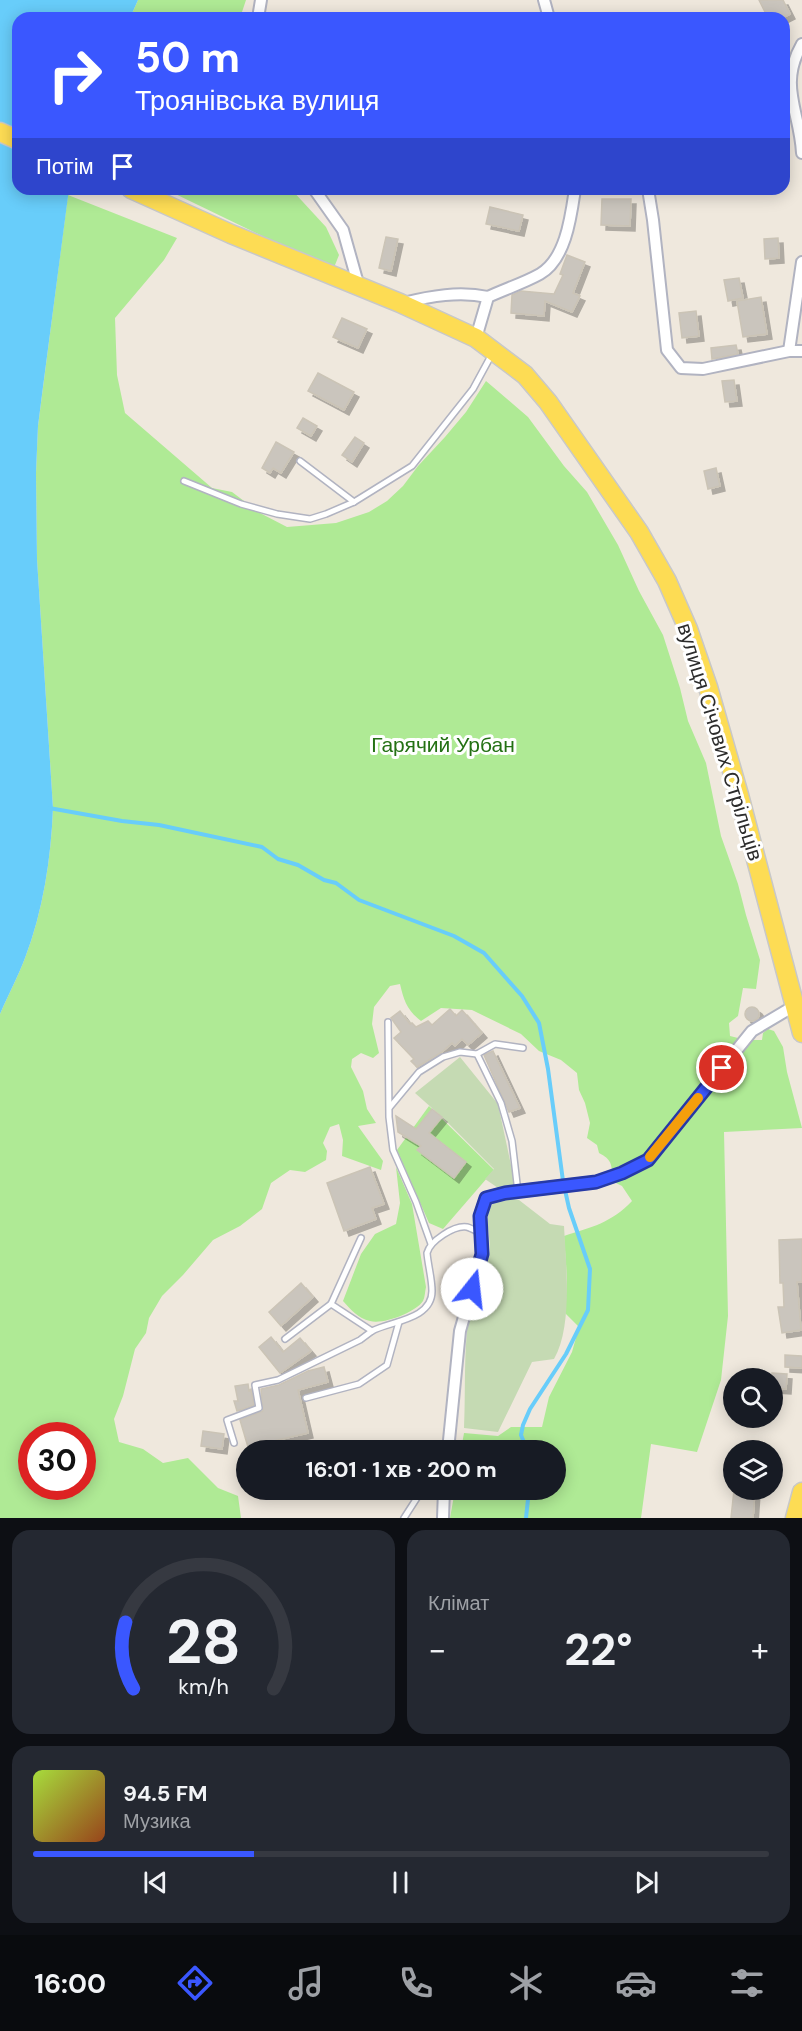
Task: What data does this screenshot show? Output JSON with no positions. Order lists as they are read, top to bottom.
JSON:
{
  "streets": {
    "main road": ["вулиця Січових Стрільців"]
  },
  "parks": ["Гарячий Урбан"],
  "page": {
    "turn": ["50 m", "Троянівська вулиця"],
    "then": "Потім",
    "limit": "30",
    "trip": "16:01 · 1 хв · 200 m",
    "tile": "Клімат",
    "heat": ["−", "22°", "+"],
    "song": ["94.5 FM", "Музика"],
    "tabs": "16:00",
    "gauge": ["28", "km/h"]
  }
}
